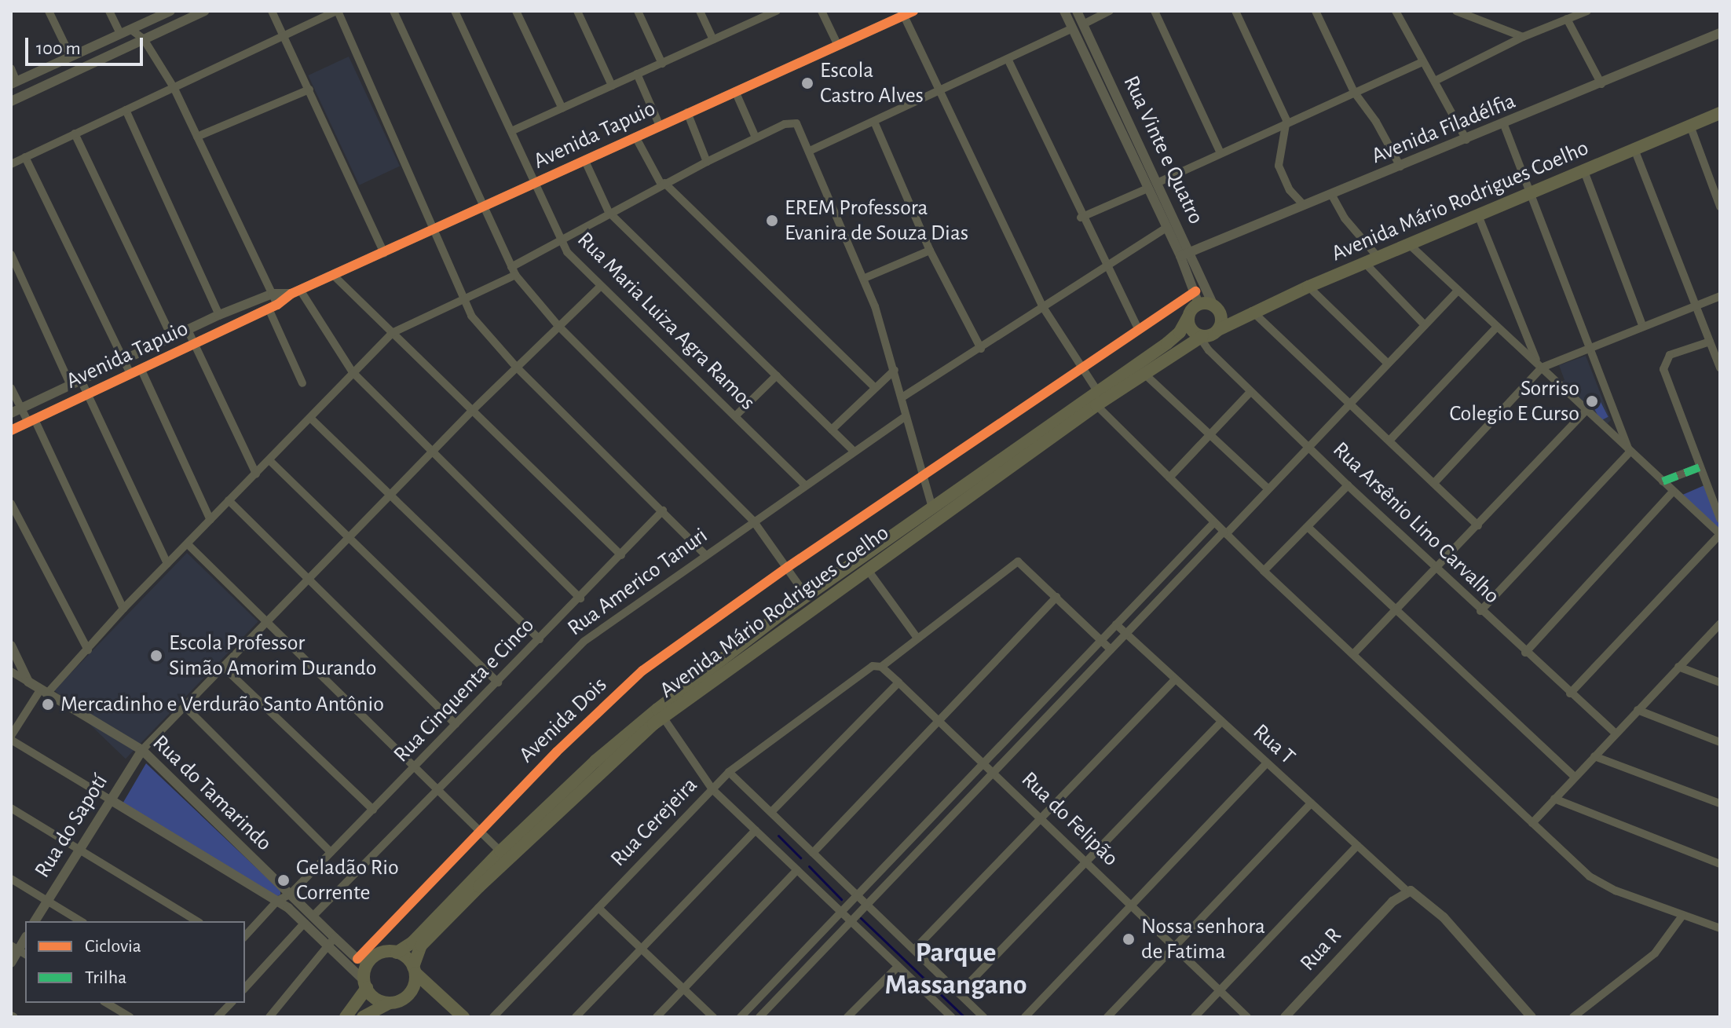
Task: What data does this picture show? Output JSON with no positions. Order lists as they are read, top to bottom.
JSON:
{
  "streets": {
    "main road": ["Avenida Mário Rodrigues Coelho"],
    "street": [
      "Avenida Filadélfia",
      "Avenida Tapuio",
      "Rua Vinte e Quatro",
      "Rua Maria Luiza Agra Ramos",
      "Rua Arsênio Lino Carvalho",
      "Rua Americo Tanuri",
      "Rua Cinquenta e Cinco",
      "Avenida Dois",
      "Rua T",
      "Rua do Tamarindo",
      "Rua do Felipão",
      "Rua Cerejeira",
      "Rua do Sapotí",
      "Rua R"
    ]
  },
  "crossings": [
    ["Avenida Filadélfia", "Rua Vinte e Quatro"],
    ["Avenida Tapuio", "Rua Maria Luiza Agra Ramos"],
    ["Rua Vinte e Quatro", "Avenida Mário Rodrigues Coelho"],
    ["Rua Vinte e Quatro", "Rua Arsênio Lino Carvalho"],
    ["Rua Vinte e Quatro", "Avenida Dois"],
    ["Avenida Mário Rodrigues Coelho", "Rua Arsênio Lino Carvalho"],
    ["Avenida Mário Rodrigues Coelho", "Avenida Dois"],
    ["Avenida Mário Rodrigues Coelho", "Rua do Tamarindo"],
    ["Rua Maria Luiza Agra Ramos", "Rua Americo Tanuri"],
    ["Rua Arsênio Lino Carvalho", "Avenida Dois"],
    ["Rua Americo Tanuri", "Rua do Tamarindo"],
    ["Rua Cinquenta e Cinco", "Rua do Tamarindo"],
    ["Avenida Dois", "Rua do Tamarindo"],
    ["Rua T", "Rua R"],
    ["Rua do Tamarindo", "Rua do Sapotí"],
    ["Rua do Felipão", "Rua Cerejeira"]
  ],
  "districts": ["Parque Massangano"],
  "places": [
    "Escola Castro Alves",
    "EREM Professora Evanira de Souza Dias",
    "Sorriso Colegio E Curso",
    "Escola Professor Simão Amorim Durando",
    "Mercadinho e Verdurão Santo Antônio",
    "Geladão Rio Corrente",
    "Nossa senhora de Fatima"
  ],
  "legend": ["Ciclovia", "Trilha"],
  "scale_bar": "100 m"
}
